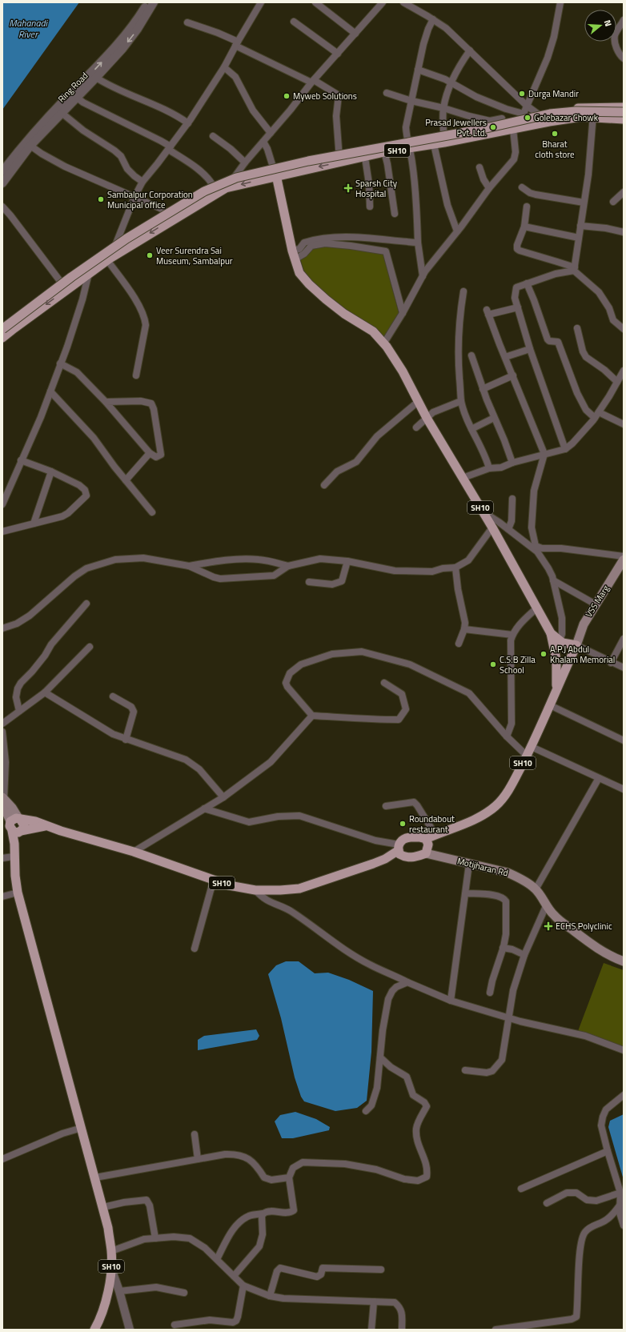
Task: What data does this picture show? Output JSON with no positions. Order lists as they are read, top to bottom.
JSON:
{
  "streets": {
    "main road": ["SH10", "VSS Marg", "Motijharan Rd"],
    "street": ["Ring Road"]
  },
  "crossings": [
    ["SH10", "VSS Marg"],
    ["SH10", "Motijharan Rd"]
  ],
  "water": ["Mahanadi River"],
  "places": {
    "other": [
      "Durga Mandir",
      "Myweb Solutions",
      "Golebazar Chowk",
      "Prasad Jewellers Pvt. Ltd.",
      "Bharat cloth store",
      "Sambalpur Corporation Municipal office",
      "Veer Surendra Sai Museum, Sambalpur",
      "A.P.J Abdul Khalam Memorial",
      "C.S.B Zilla School",
      "Roundabout restaurant"
    ],
    "health": ["Sparsh City Hospital", "ECHS Polyclinic"]
  },
  "north": "right"
}
